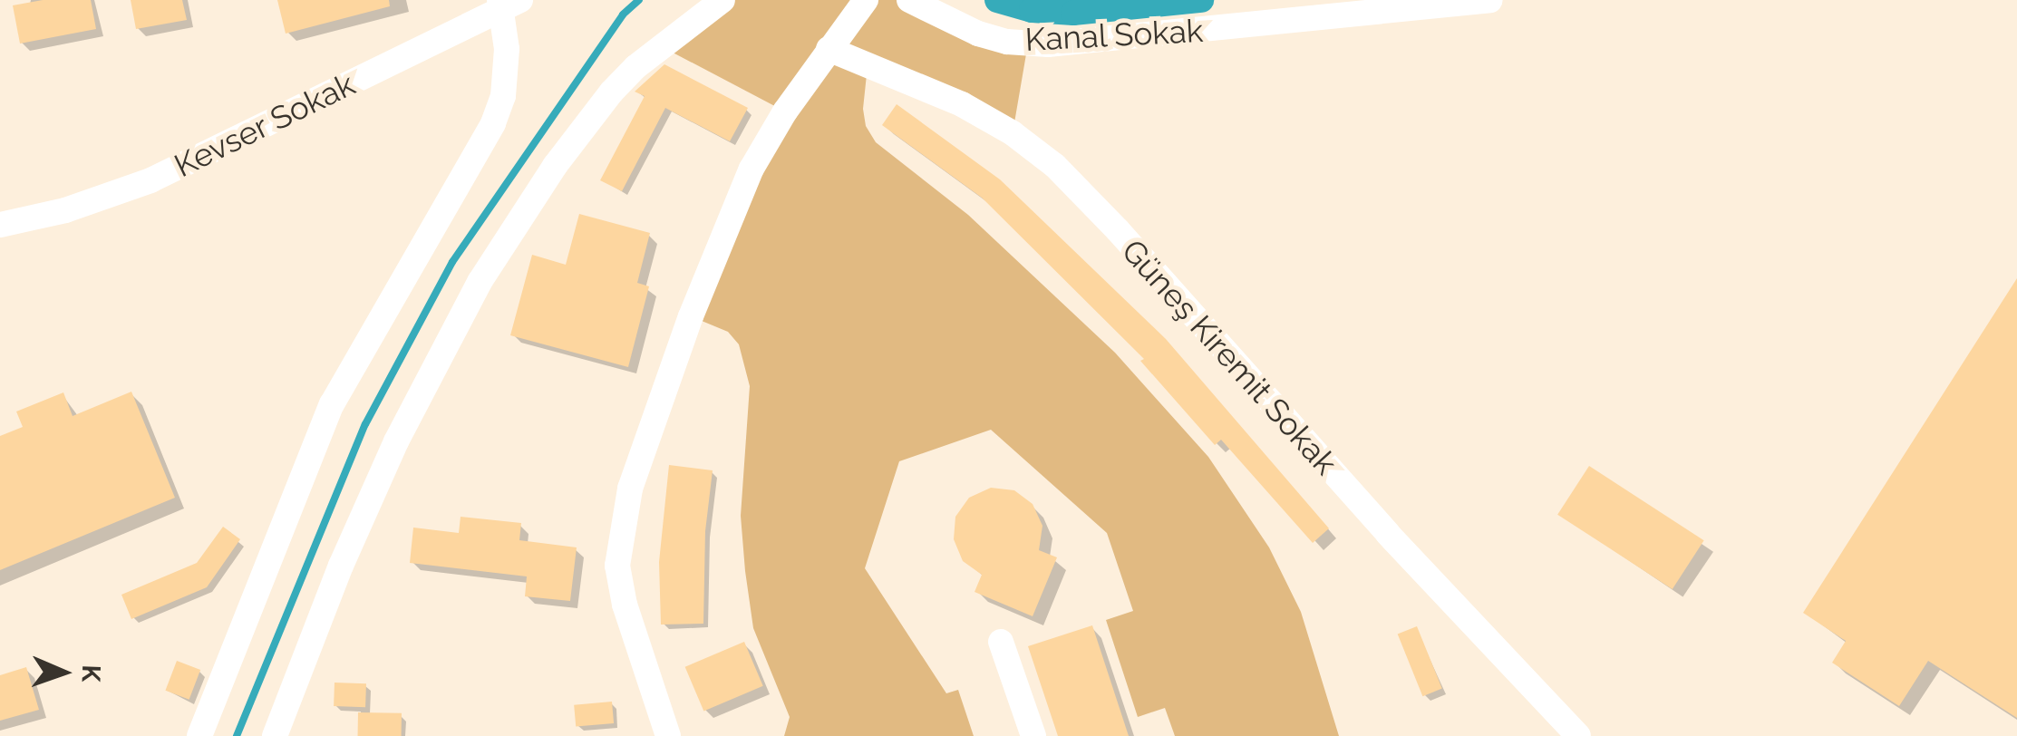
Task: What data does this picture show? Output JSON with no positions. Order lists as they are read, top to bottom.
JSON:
{
  "streets": {
    "street": ["Kanal Sokak", "Kevser Sokak", "Güneş Kiremit Sokak"]
  },
  "north": "right"
}
